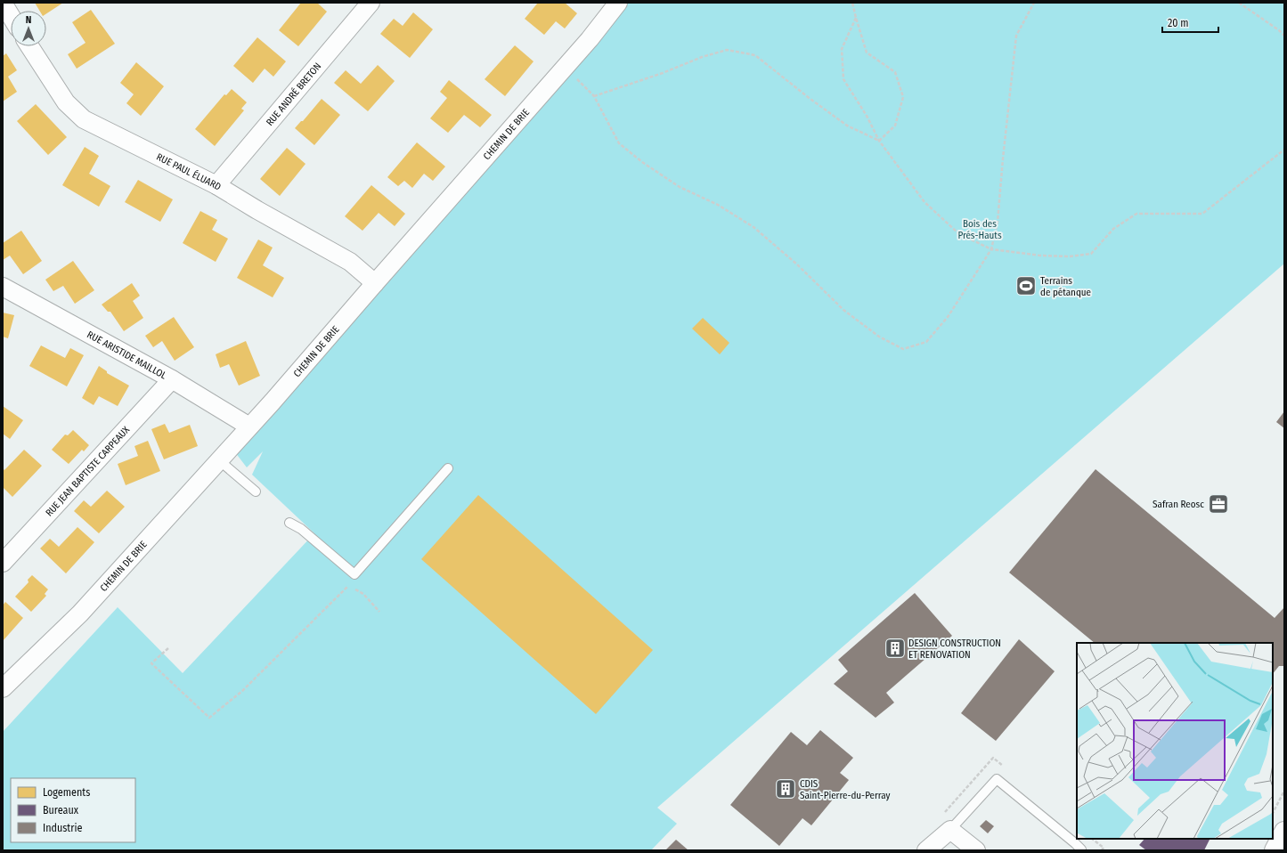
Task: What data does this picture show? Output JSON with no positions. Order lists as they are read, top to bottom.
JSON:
{
  "streets": {
    "street": [
      "RUE ANDRÉ BRETON",
      "CHEMIN DE BRIE",
      "RUE PAUL ÉLUARD",
      "RUE ARISTIDE MAILLOL",
      "RUE JEAN BAPTISTE CARPEAUX"
    ]
  },
  "crossings": [
    ["RUE ANDRÉ BRETON", "RUE PAUL ÉLUARD"],
    ["CHEMIN DE BRIE", "RUE PAUL ÉLUARD"],
    ["CHEMIN DE BRIE", "RUE ARISTIDE MAILLOL"],
    ["RUE ARISTIDE MAILLOL", "RUE JEAN BAPTISTE CARPEAUX"]
  ],
  "parks": ["Bois des Prés-Hauts"],
  "places": {
    "sports": ["Terrains de pétanque"],
    "office": ["Safran Reosc"],
    "building": ["DESIGN CONSTRUCTION ET RENOVATION", "CDIS Saint-Pierre-du-Perray"]
  },
  "legend": ["Logements", "Bureaux", "Industrie"],
  "scale_bar": "20 m",
  "north": "top"
}
